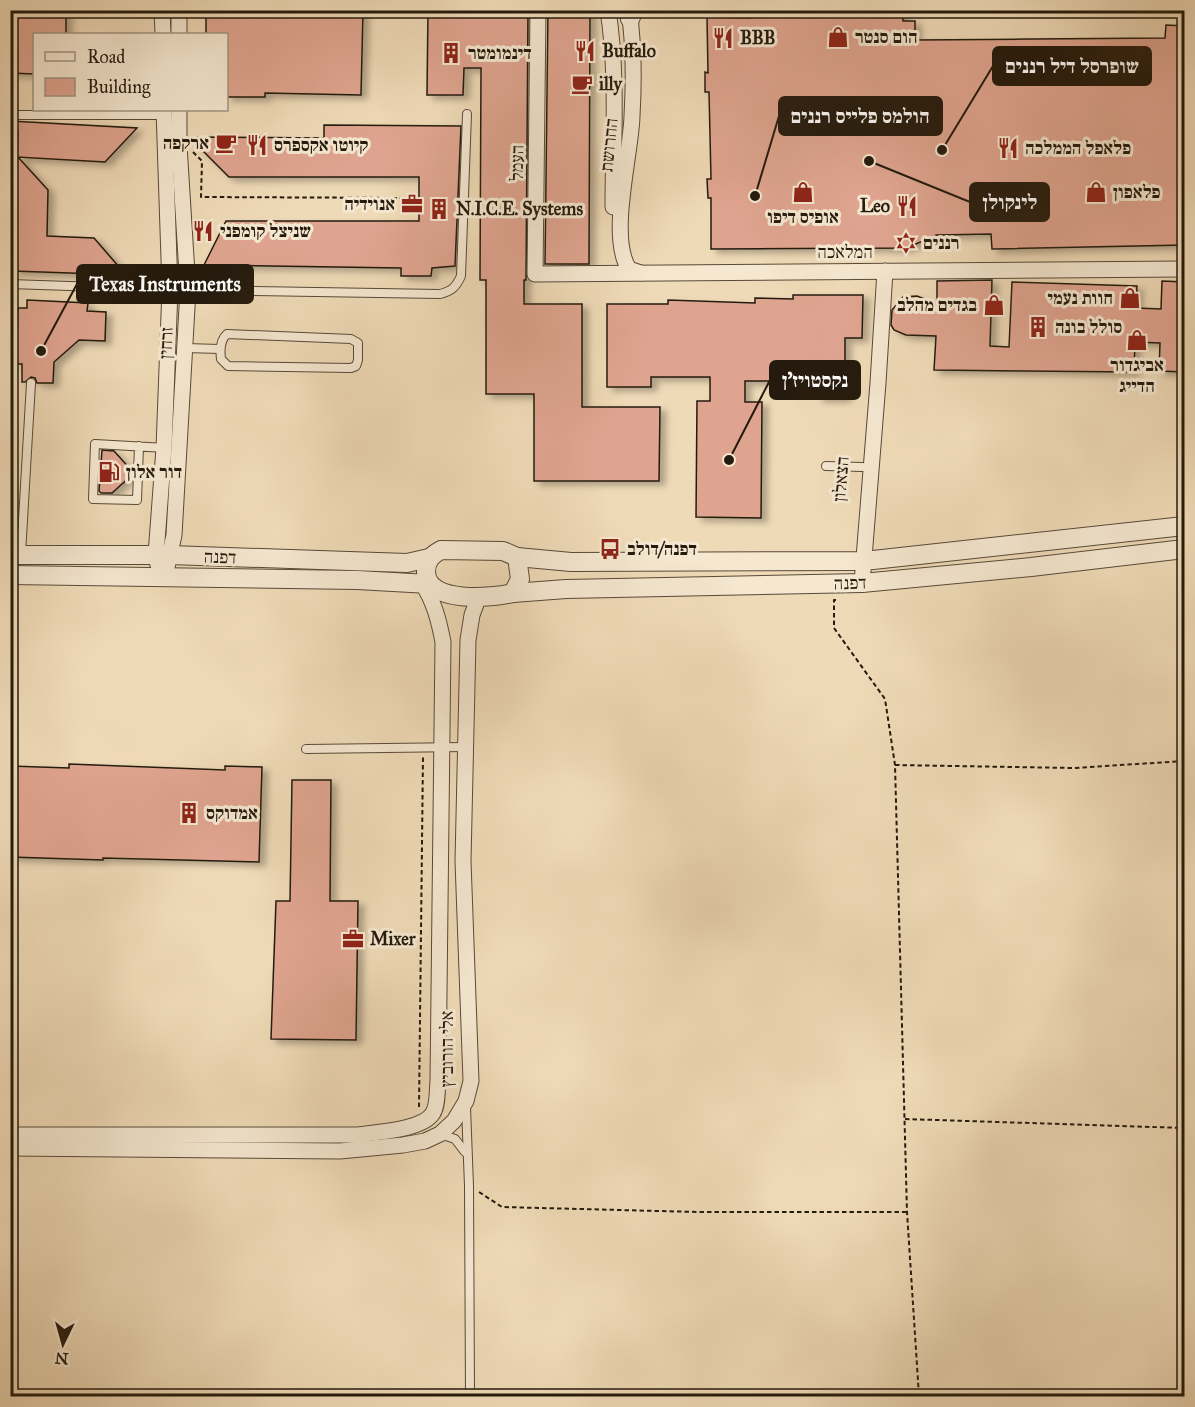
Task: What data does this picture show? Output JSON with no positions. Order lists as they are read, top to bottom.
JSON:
{
  "streets": {
    "street": [
      "החרושת",
      "העמל",
      "המלאכה",
      "זרחין",
      "הצאלון",
      "דפנה",
      "אלי הורוביץ"
    ]
  },
  "crossings": [
    ["החרושת", "העמל"],
    ["החרושת", "המלאכה"],
    ["העמל", "המלאכה"],
    ["המלאכה", "הצאלון"],
    ["זרחין", "דפנה"],
    ["הצאלון", "דפנה"],
    ["דפנה", "אלי הורוביץ"]
  ],
  "places": {
    "shop": [
      "הום סנטר",
      "אופיס דיפו",
      "פלאפון",
      "חוות נעמי",
      "בגדים מהלב",
      "אביגדור הדייג"
    ],
    "restaurant": [
      "BBB",
      "Buffalo",
      "קיוטו אקספרס",
      "פלאפל הממלכה",
      "Leo",
      "שניצל קומפני"
    ],
    "building": [
      "דינמומטר",
      "N.I.C.E. Systems",
      "סולל בונה",
      "אמדוקס"
    ],
    "cafe": ["illy", "ארקפה"],
    "other": [
      "שופרסל דיל רננים",
      "לינקולן",
      "הולמס פלייס רננים",
      "Texas Instruments",
      "נקסטויז'ן"
    ],
    "office": ["אנוידיה", "Mixer"],
    "synagogue": ["רננים"],
    "fuel station": ["דור אלון"],
    "bus stop": ["דפנה/דולב"]
  },
  "legend": ["Road", "Building"],
  "north": "bottom"
}
